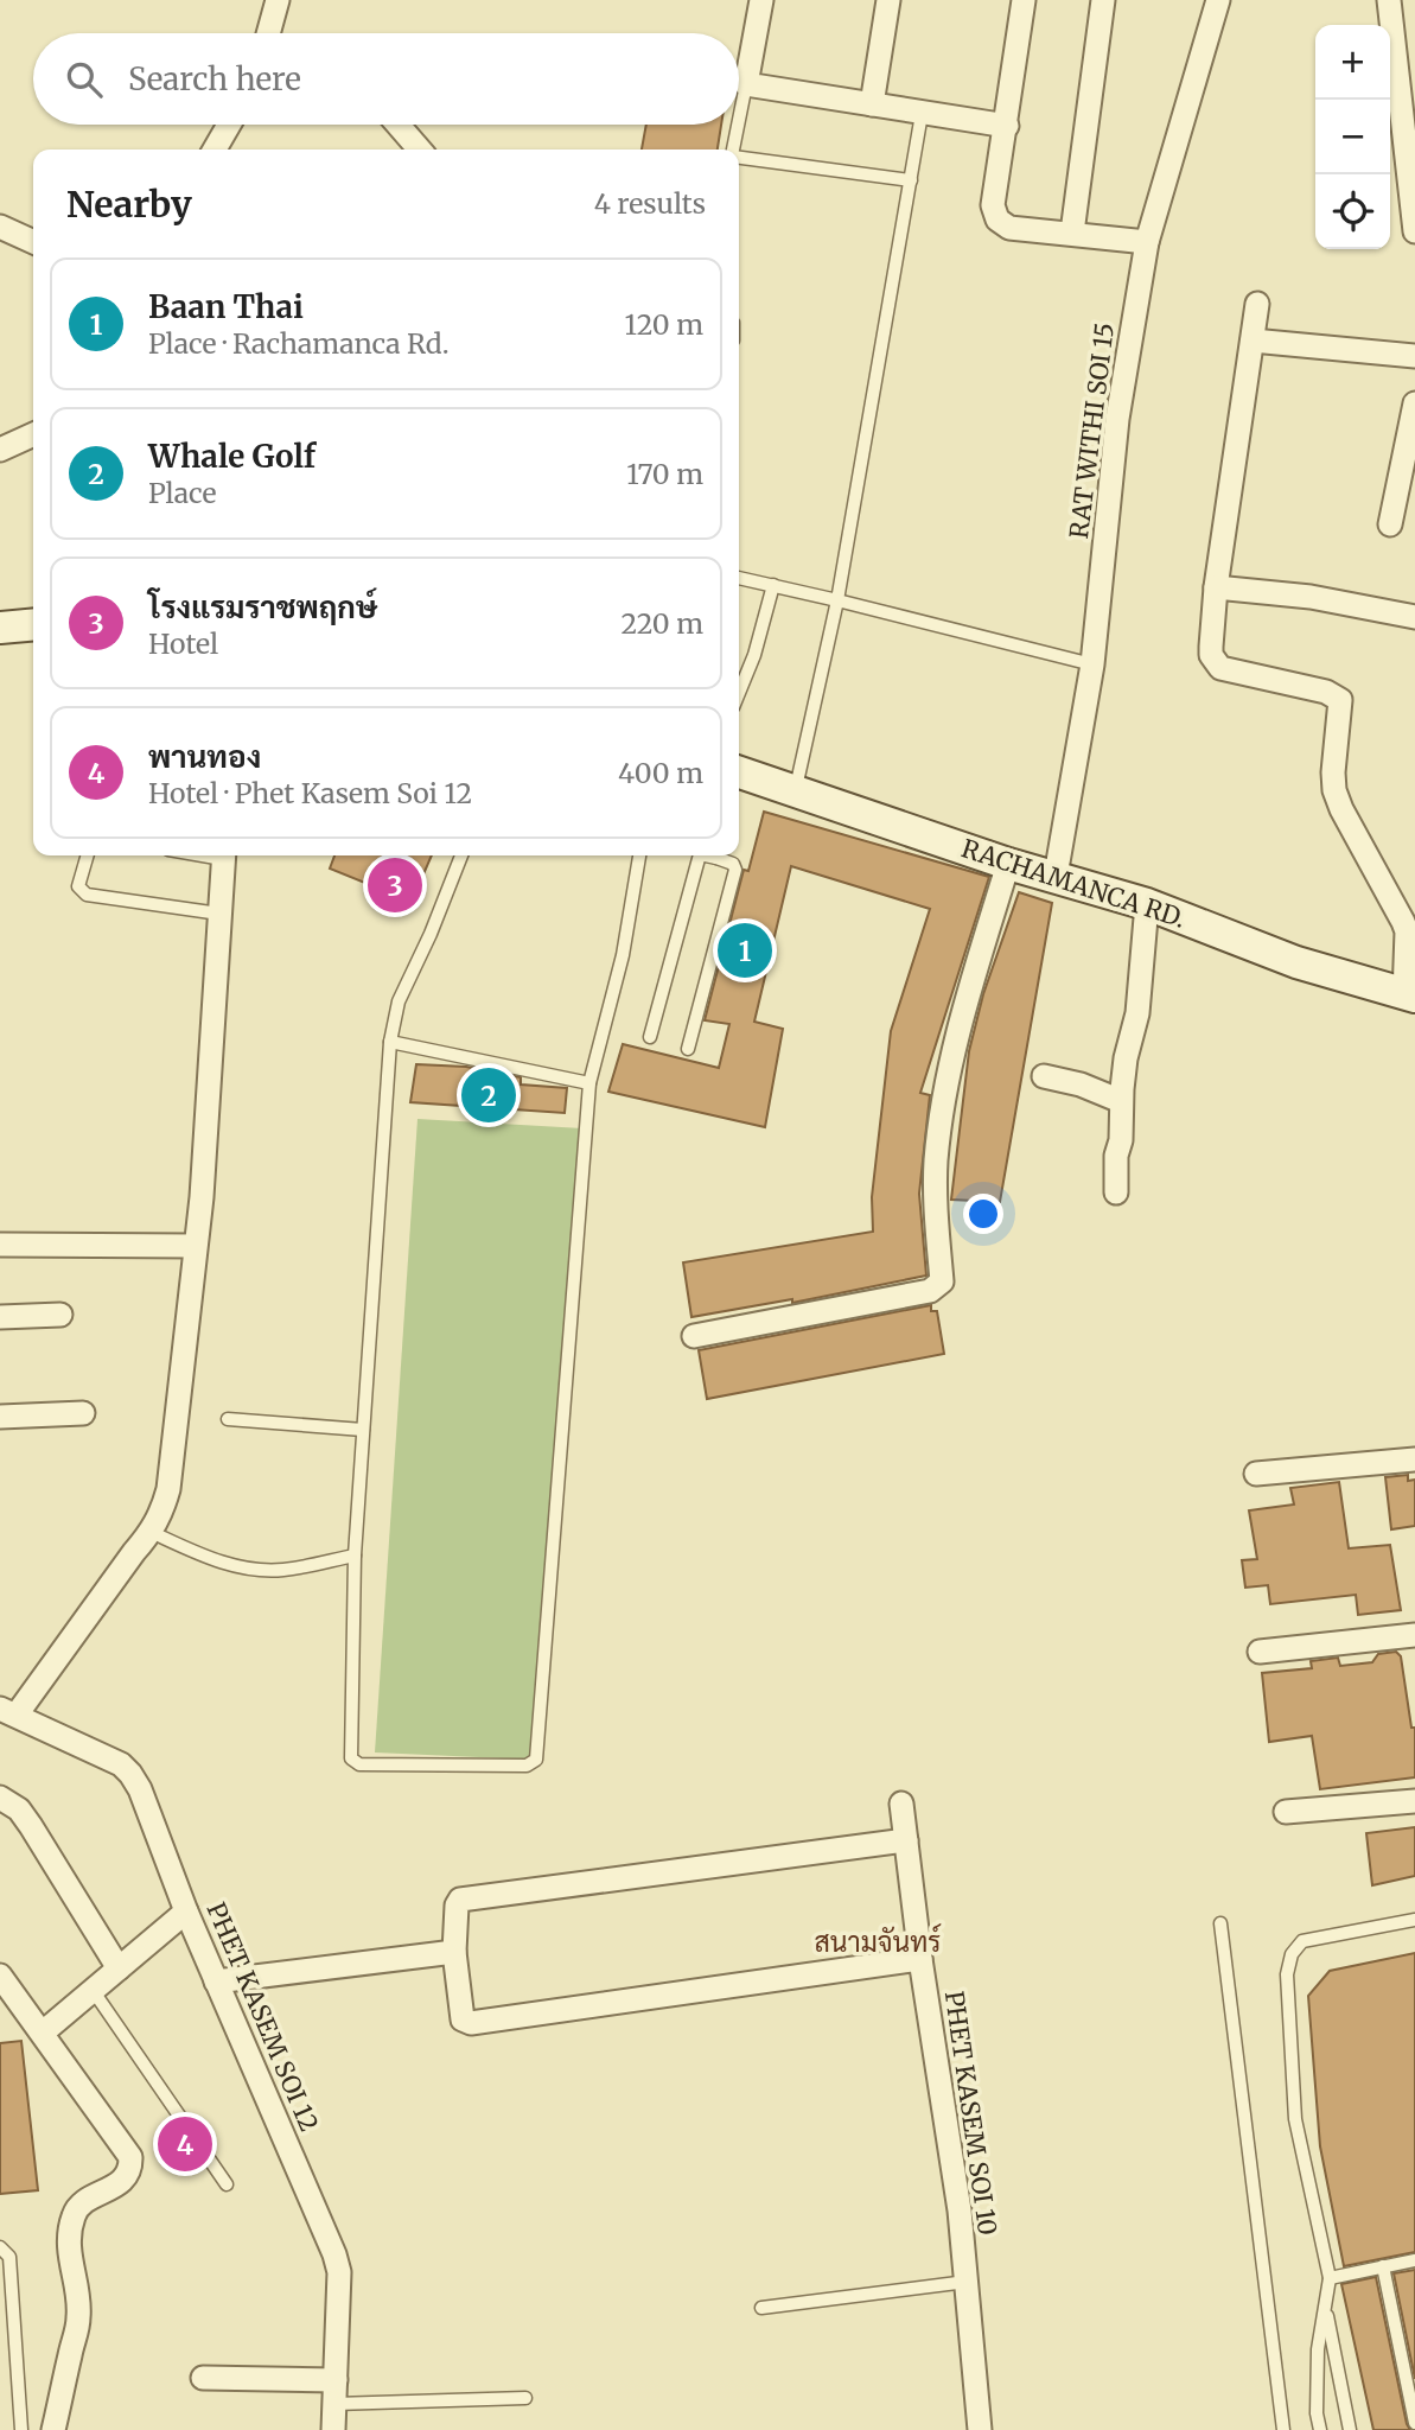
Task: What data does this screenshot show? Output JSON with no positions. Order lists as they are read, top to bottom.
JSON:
{
  "streets": {
    "street": [
      "RAT WITHI SOI 15",
      "RACHAMANCA RD.",
      "PHET KASEM SOI 12",
      "PHET KASEM SOI 10"
    ]
  },
  "crossings": [
    ["RAT WITHI SOI 15", "RACHAMANCA RD."]
  ],
  "districts": ["สนามจันทร์"],
  "page": {
    "map_buttons": ["+", "−"],
    "search": "Search here",
    "heading": ["Nearby", "4 results"],
    "list": [
      {
        "mark": "1",
        "name": "Baan Thai",
        "note": "Place · Rachamanca Rd.",
        "value": "120 m"
      },
      {
        "mark": "2",
        "name": "Whale Golf",
        "note": "Place",
        "value": "170 m"
      },
      {
        "mark": "3",
        "name": "โรงแรมราชพฤกษ์",
        "note": "Hotel",
        "value": "220 m"
      },
      {
        "mark": "4",
        "name": "พานทอง",
        "note": "Hotel · Phet Kasem Soi 12",
        "value": "400 m"
      }
    ],
    "pins": [
      "3",
      "1",
      "2",
      "4"
    ]
  }
}
